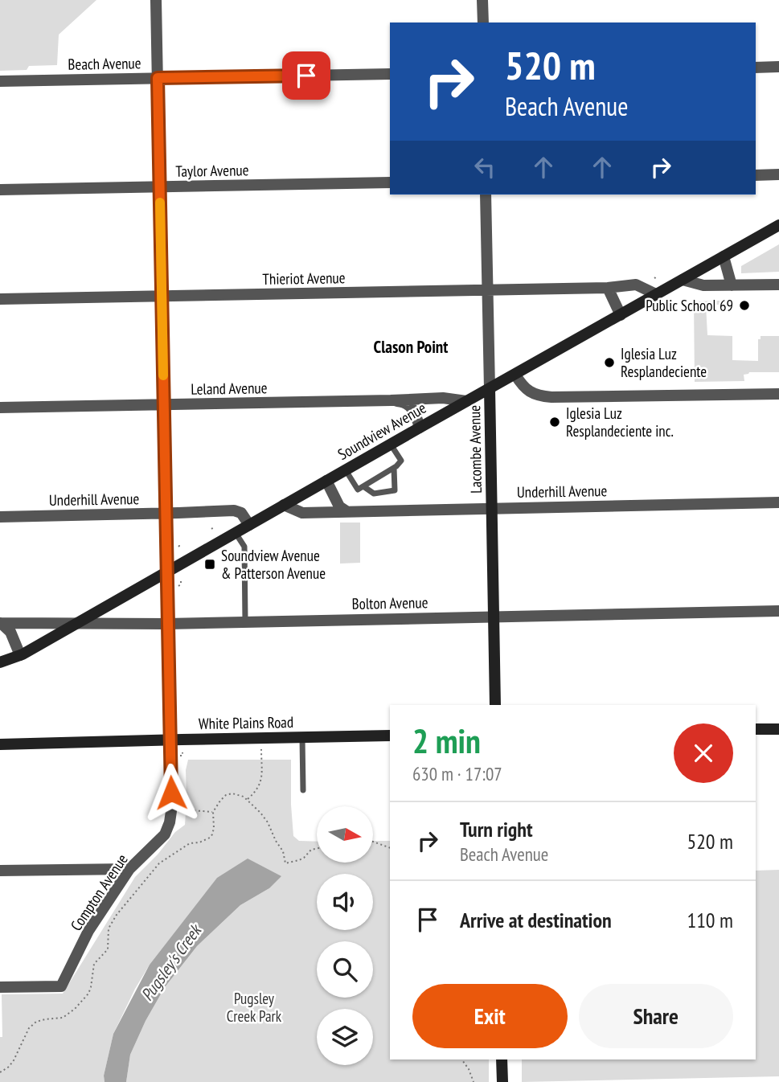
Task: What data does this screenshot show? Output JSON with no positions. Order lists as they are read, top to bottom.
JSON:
{
  "streets": {
    "main road": ["Soundview Avenue", "Lacombe Avenue", "White Plains Road"],
    "street": [
      "Beach Avenue",
      "Taylor Avenue",
      "Thieriot Avenue",
      "Leland Avenue",
      "Underhill Avenue",
      "Bolton Avenue",
      "Compton Avenue"
    ]
  },
  "crossings": [
    ["Thieriot Avenue", "Soundview Avenue"],
    ["Thieriot Avenue", "Lacombe Avenue"],
    ["Leland Avenue", "Soundview Avenue"],
    ["Soundview Avenue", "Lacombe Avenue"],
    ["Soundview Avenue", "Underhill Avenue"],
    ["Soundview Avenue", "Bolton Avenue"],
    ["Lacombe Avenue", "Underhill Avenue"],
    ["Lacombe Avenue", "Bolton Avenue"],
    ["White Plains Road", "Compton Avenue"]
  ],
  "districts": ["Clason Point"],
  "water": ["Pugsley's Creek"],
  "parks": ["Pugsley Creek Park"],
  "places": {
    "other": ["Public School 69", "Iglesia Luz Resplandeciente", "Iglesia Luz Resplandeciente inc."],
    "transit": ["Soundview Avenue & Patterson Avenue"]
  },
  "north": "right",
  "page": {
    "turn": ["520 m", "Beach Avenue"],
    "heading": ["2 min", "630 m · 17:07"],
    "list": [
      {
        "name": "Turn right",
        "note": "Beach Avenue",
        "value": "520 m"
      },
      {
        "name": "Arrive at destination",
        "value": "110 m"
      }
    ],
    "buttons": ["Exit", "Share"]
  }
}
